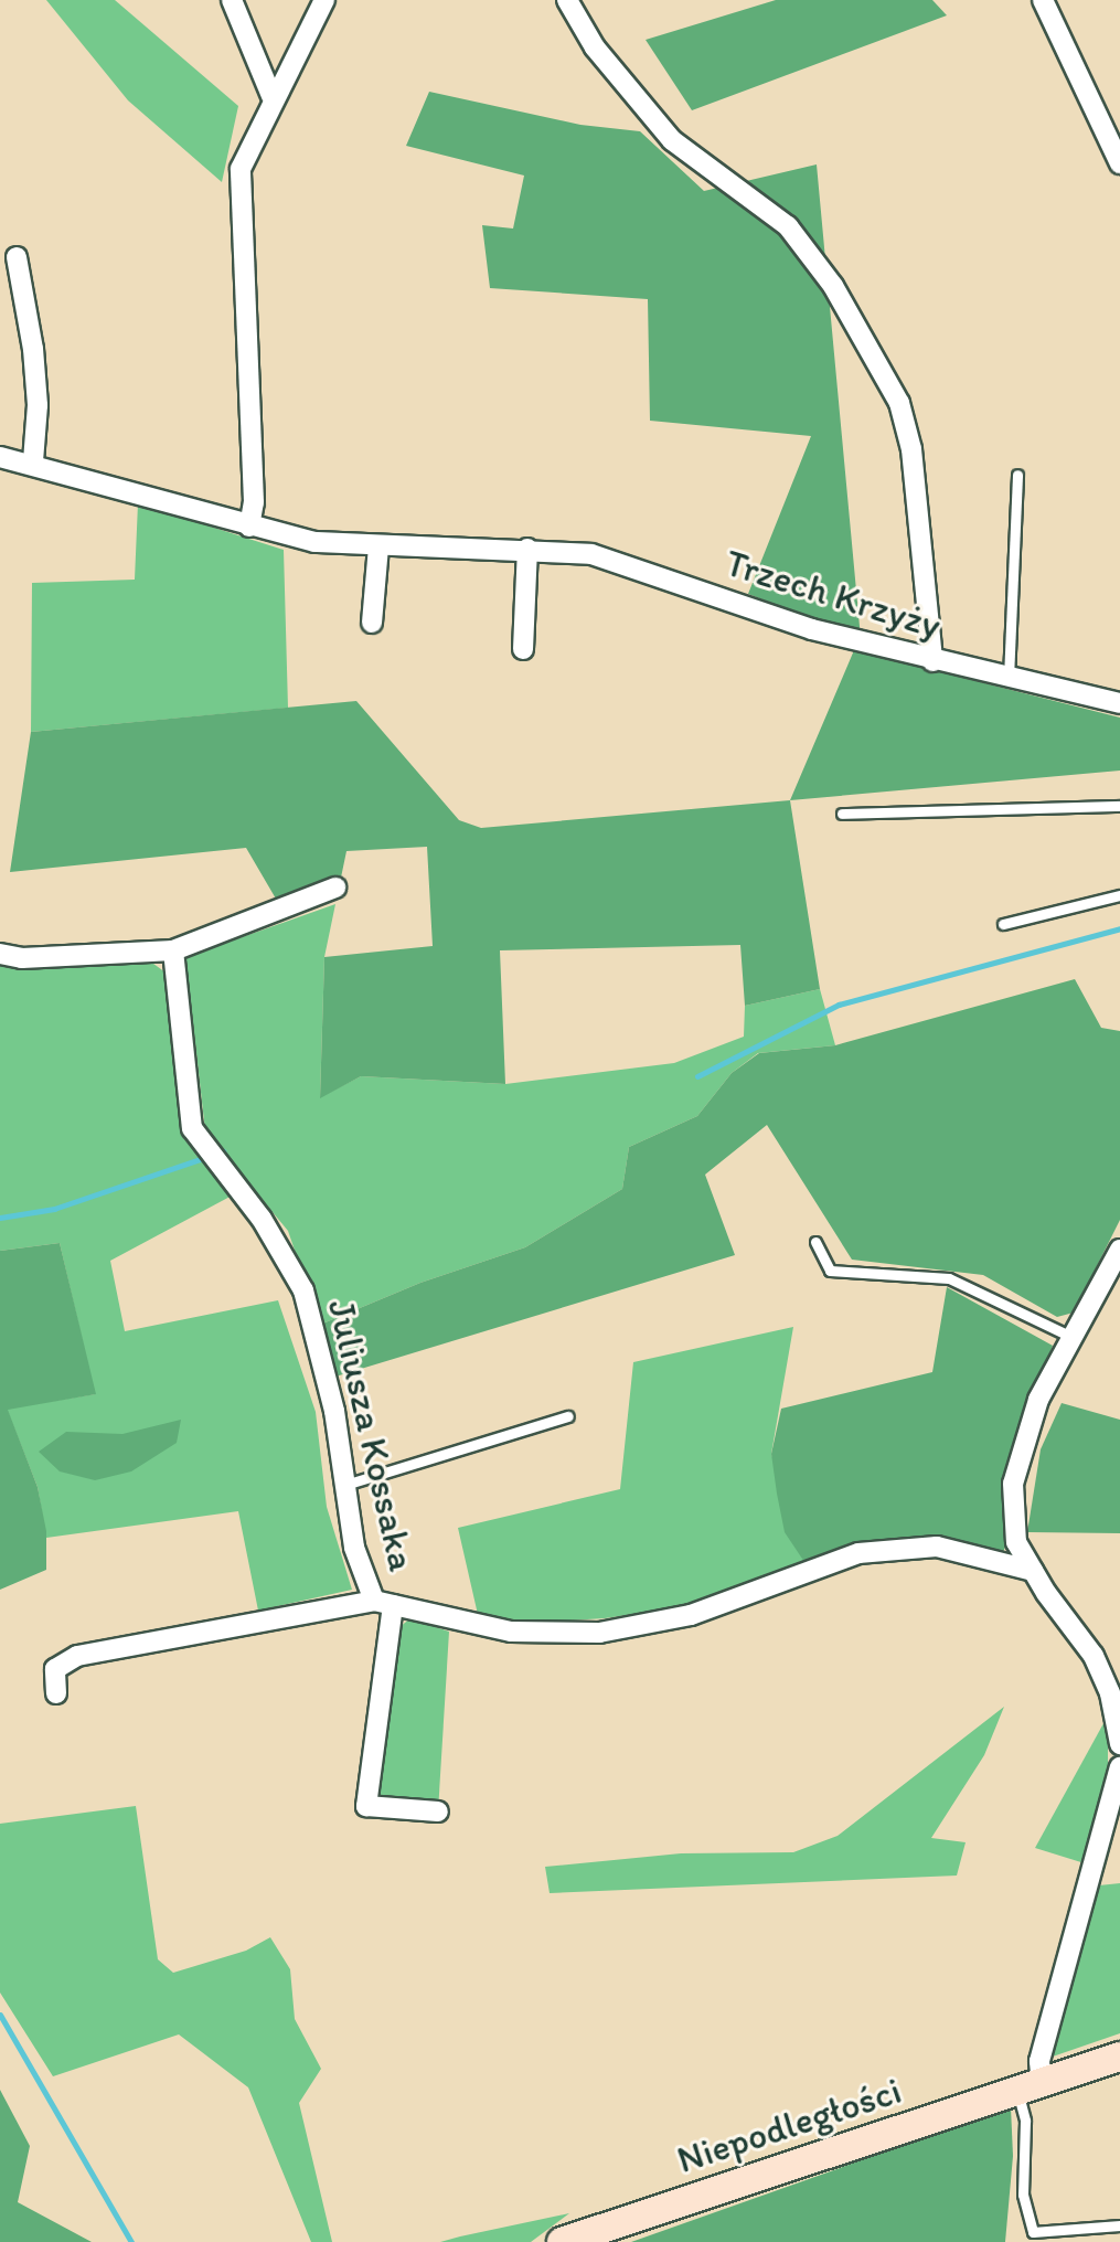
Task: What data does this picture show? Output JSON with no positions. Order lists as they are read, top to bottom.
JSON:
{
  "streets": {
    "street": ["Trzech Krzyży", "Juliusza Kossaka", "Niepodległości"]
  }
}
